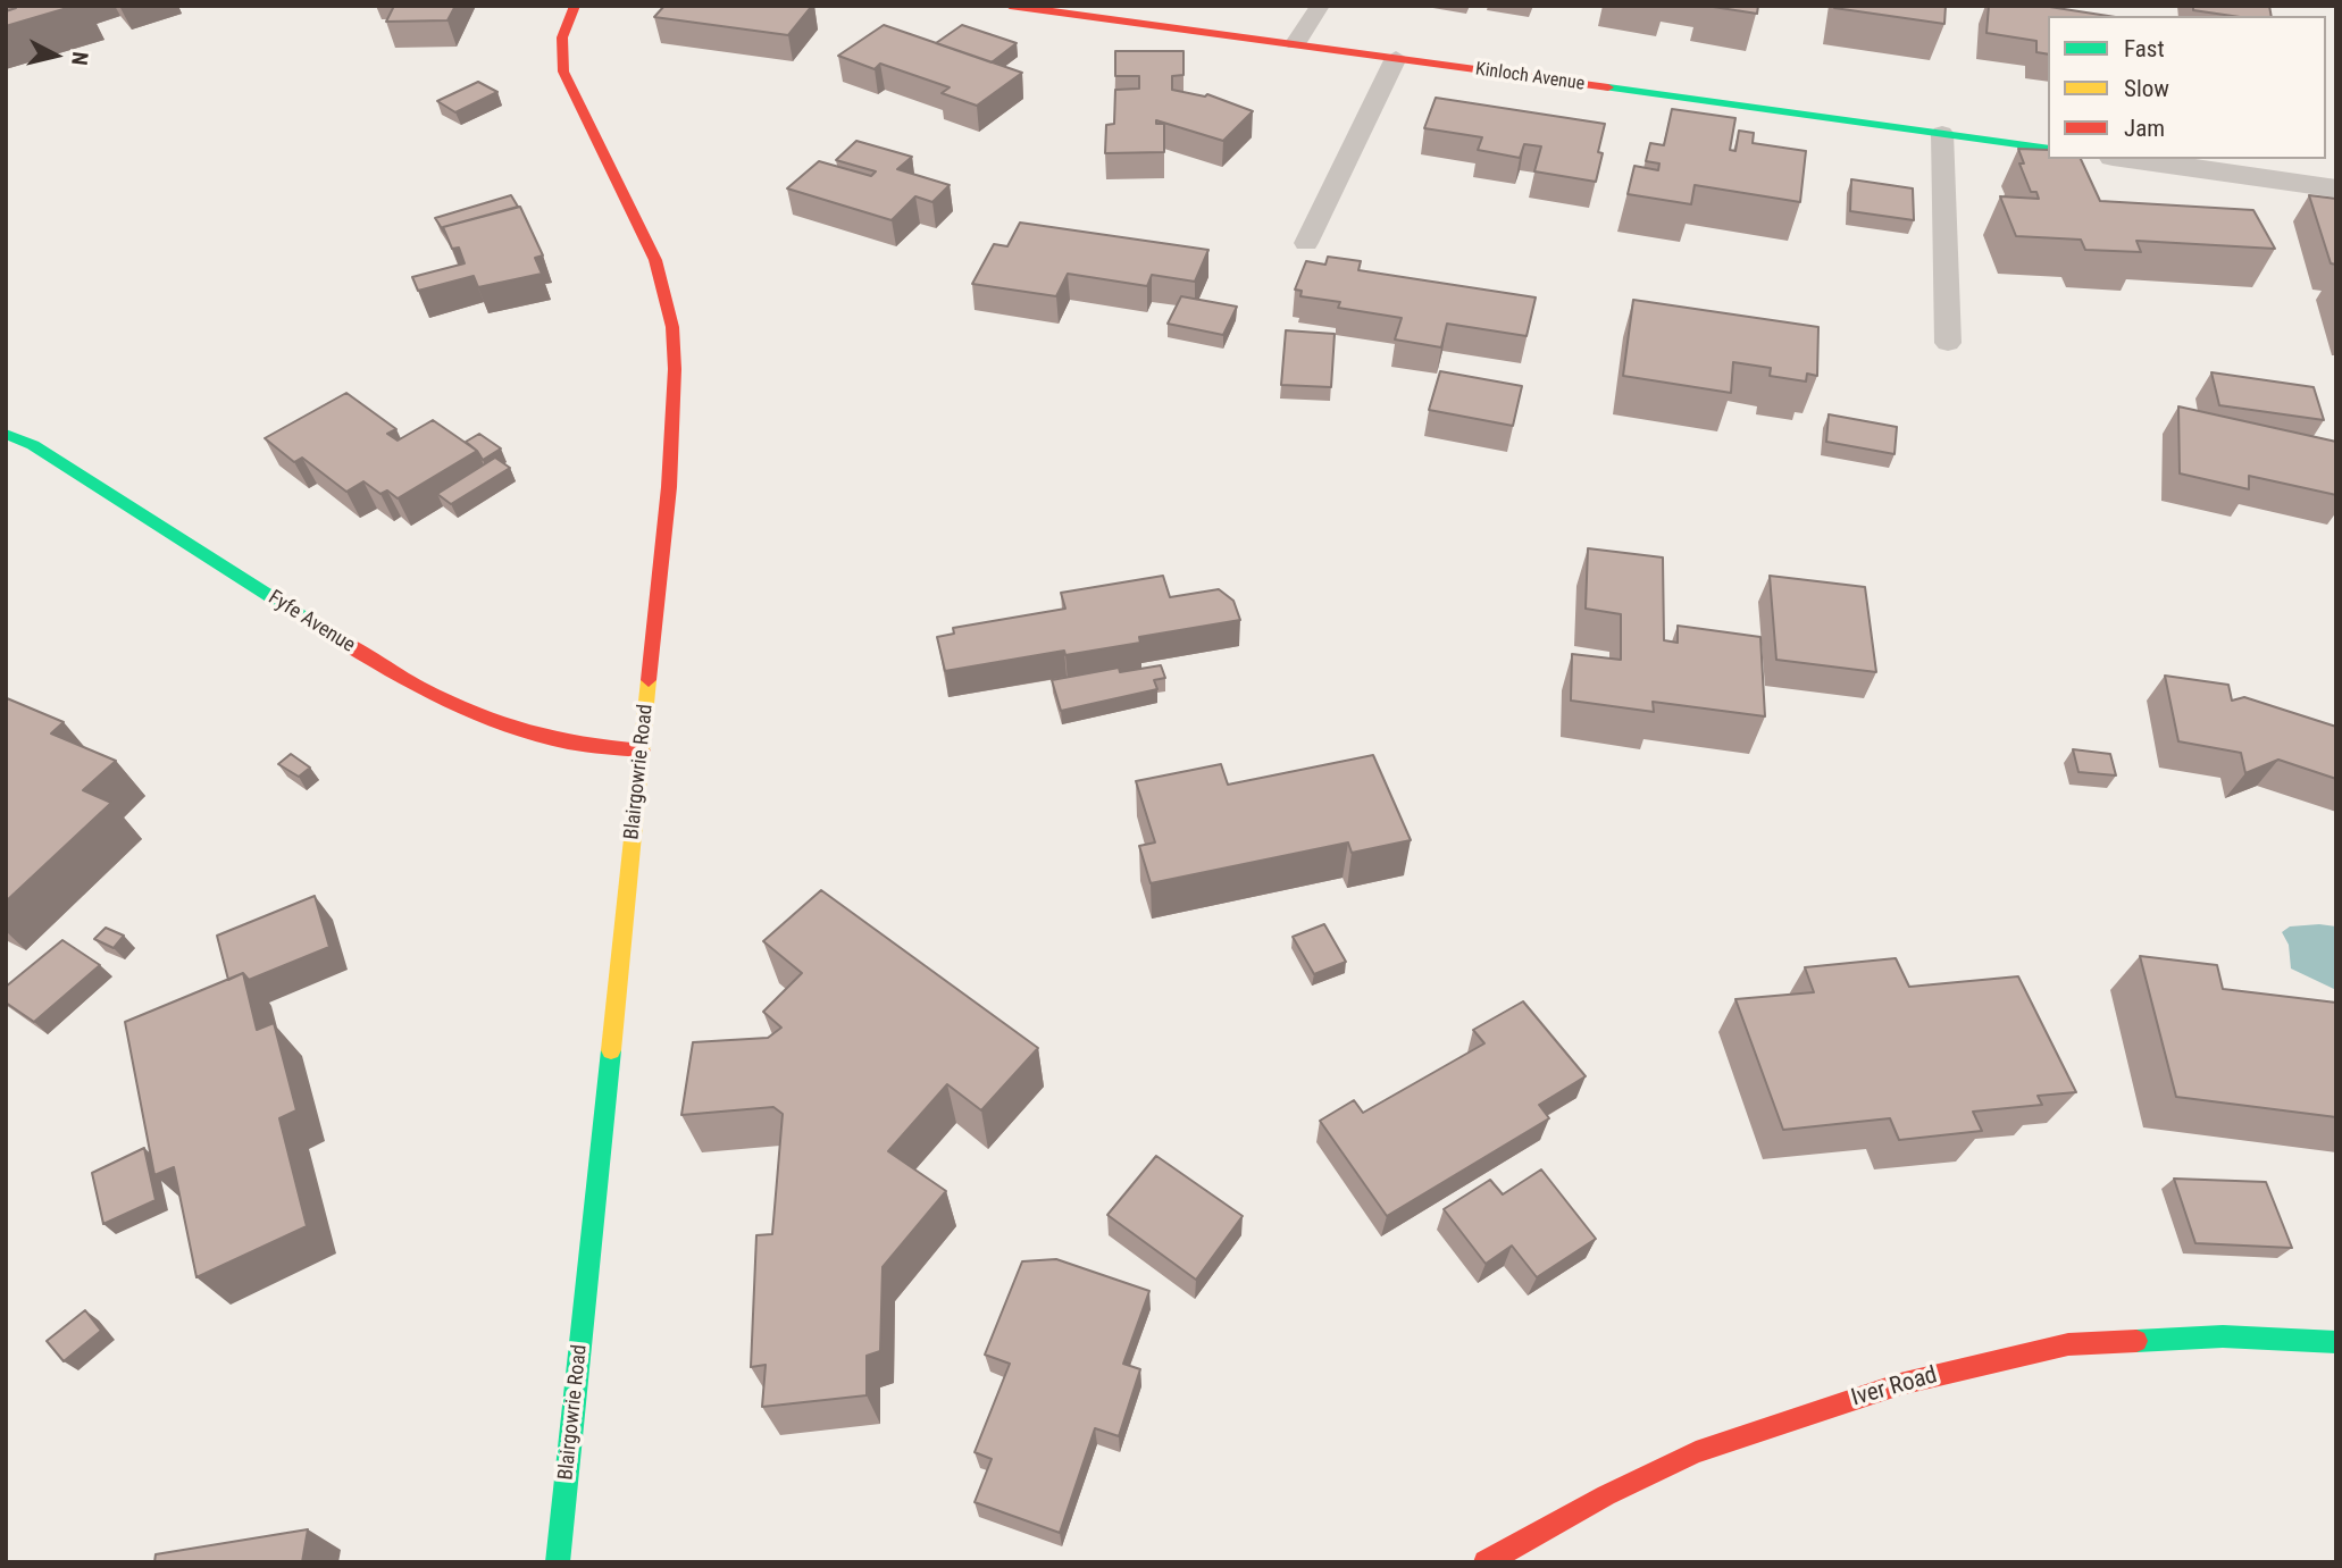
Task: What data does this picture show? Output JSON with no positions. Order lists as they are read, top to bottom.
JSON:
{
  "streets": {
    "street": [
      "Kinloch Avenue",
      "Fyfe Avenue",
      "Blairgowrie Road",
      "Iver Road"
    ]
  },
  "crossings": [
    ["Fyfe Avenue", "Blairgowrie Road"]
  ],
  "legend": ["Fast", "Slow", "Jam"],
  "north": "right"
}
